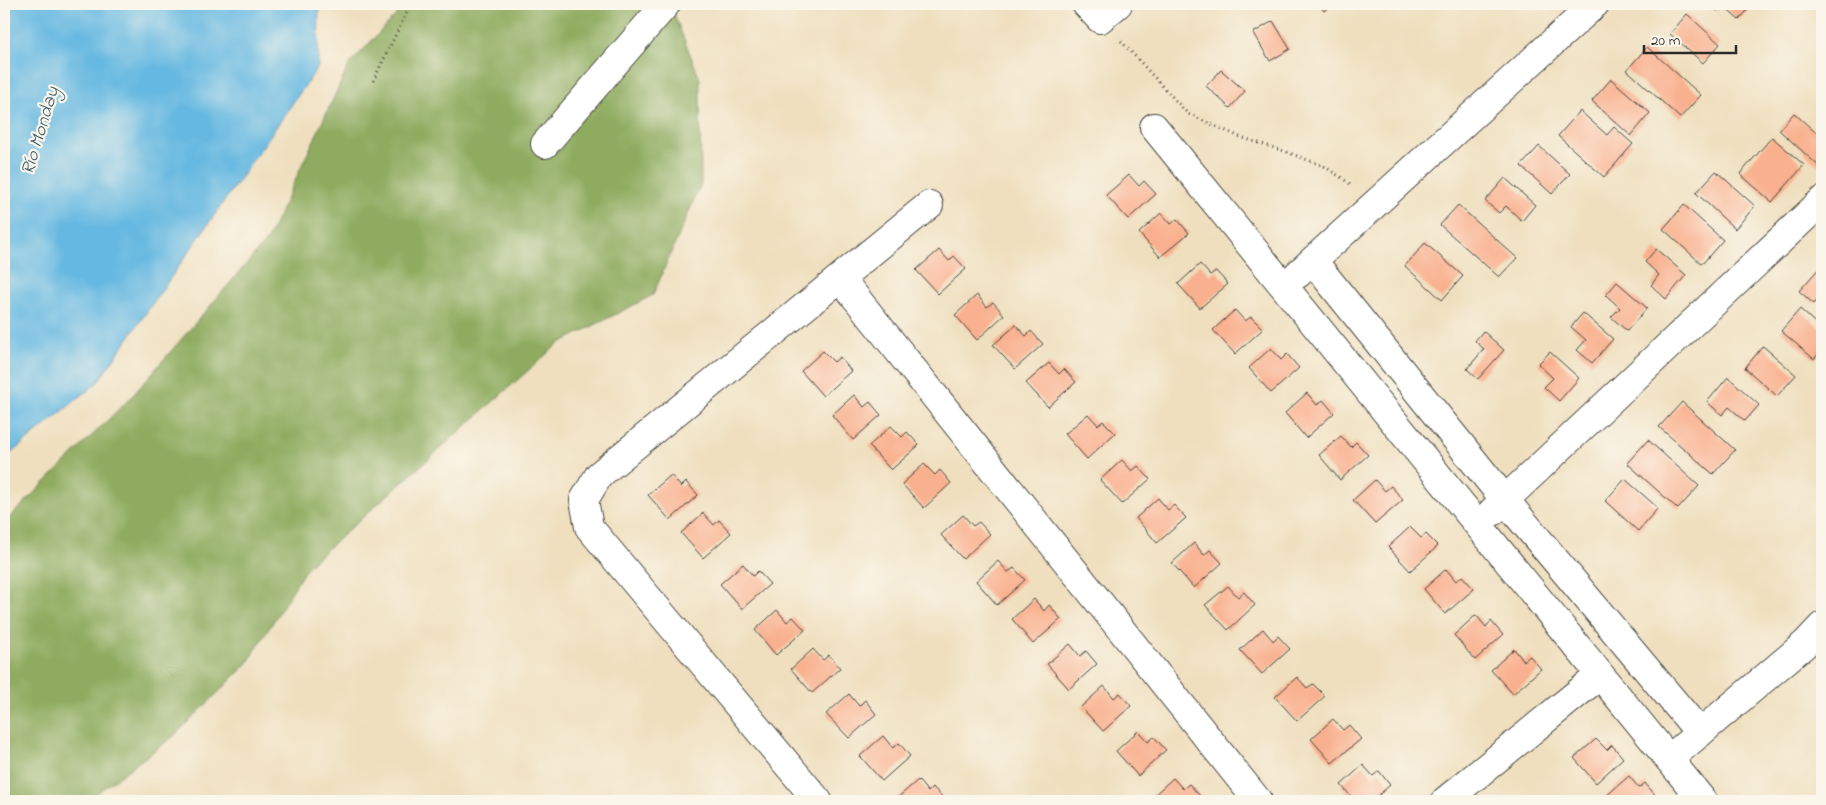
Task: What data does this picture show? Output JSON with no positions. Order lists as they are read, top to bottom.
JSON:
{
  "water": ["Río Monday"],
  "scale_bar": "20 m"
}
